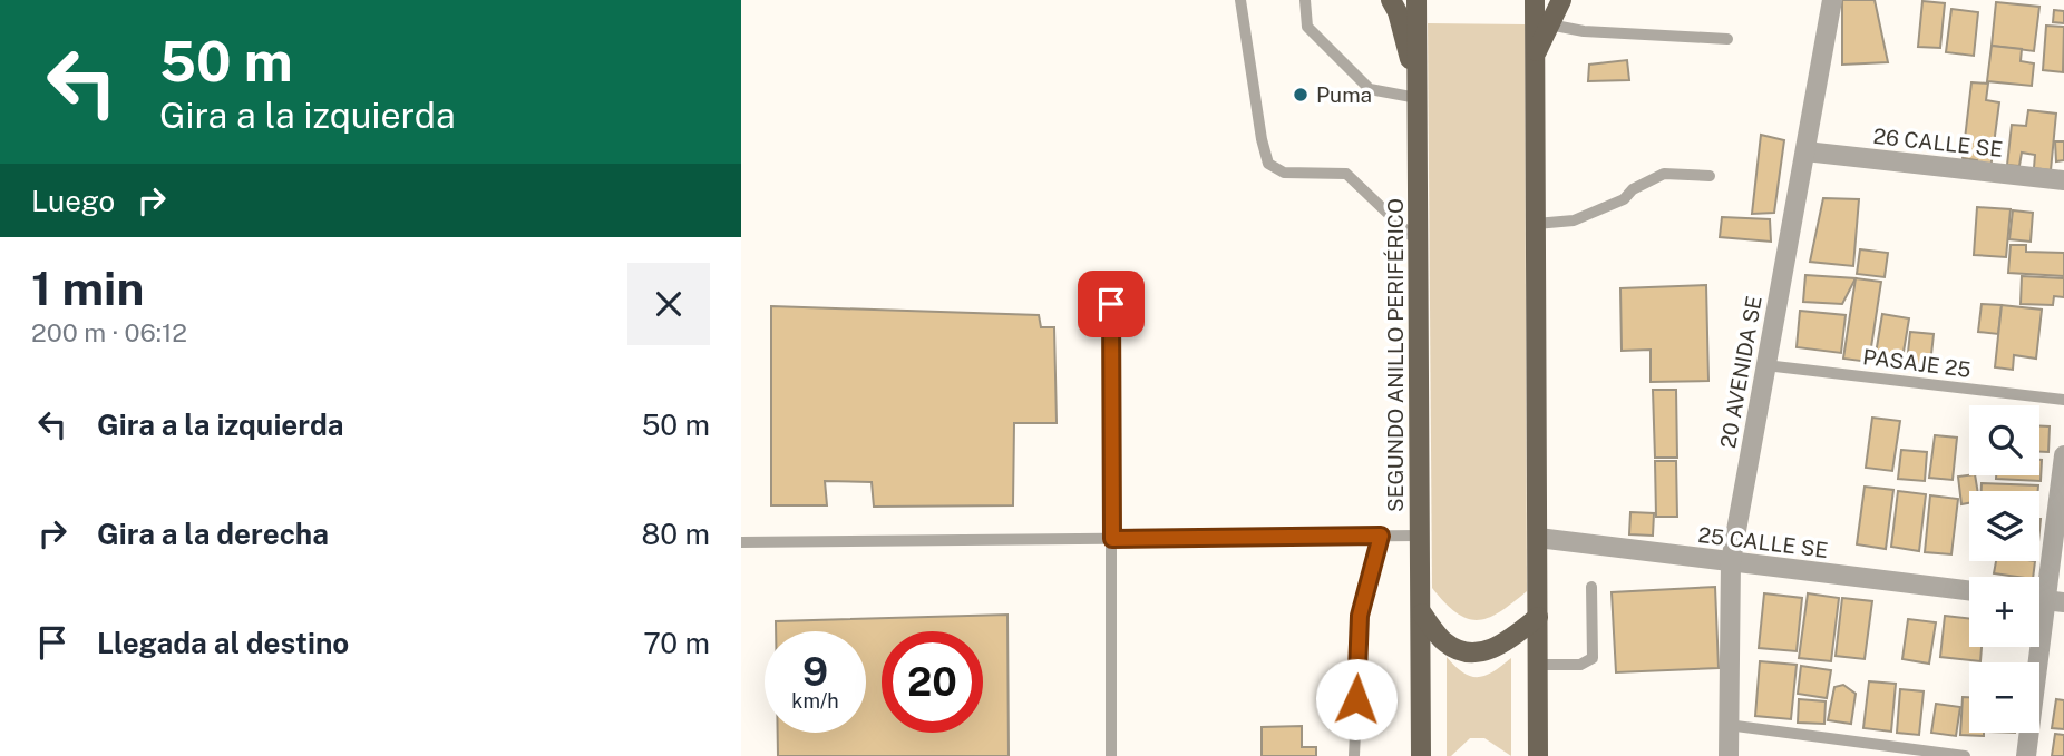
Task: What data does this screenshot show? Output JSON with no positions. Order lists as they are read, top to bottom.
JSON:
{
  "streets": {
    "main road": ["SEGUNDO ANILLO PERIFÉRICO"],
    "street": ["26 CALLE SE", "20 AVENIDA SE", "25 CALLE SE"],
    "lane": ["PASAJE 25"]
  },
  "crossings": [
    ["26 CALLE SE", "20 AVENIDA SE"],
    ["PASAJE 25", "20 AVENIDA SE"],
    ["20 AVENIDA SE", "25 CALLE SE"]
  ],
  "places": ["Puma"],
  "page": {
    "turn": ["50 m", "Gira a la izquierda"],
    "then": "Luego",
    "heading": ["1 min", "200 m · 06:12"],
    "list": [
      {
        "name": "Gira a la izquierda",
        "value": "50 m"
      },
      {
        "name": "Gira a la derecha",
        "value": "80 m"
      },
      {
        "name": "Llegada al destino",
        "value": "70 m"
      }
    ],
    "map_buttons": ["+", "−"],
    "speed": "9 km/h",
    "limit": "20"
  }
}
